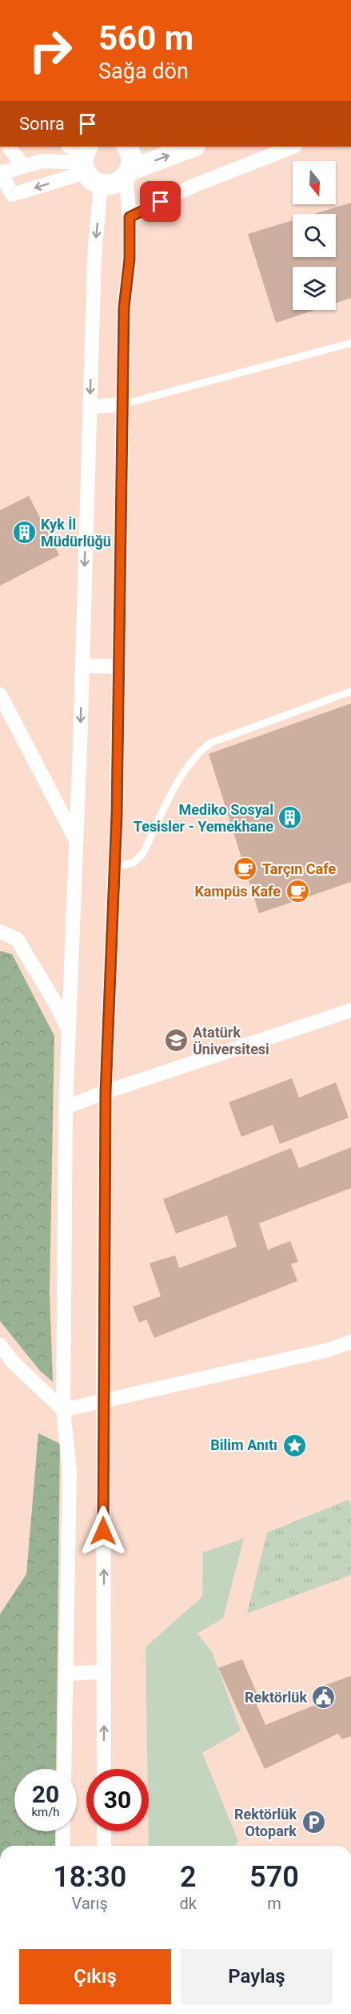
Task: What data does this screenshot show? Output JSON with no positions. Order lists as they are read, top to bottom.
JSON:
{
  "places": {
    "building": ["Kyk İl Müdürlüğü", "Mediko Sosyal Tesisler - Yemekhane"],
    "cafe": ["Tarçın Cafe", "Kampüs Kafe"],
    "school or university": ["Atatürk Üniversitesi"],
    "place": ["Bilim Anıtı"],
    "public building": ["Rektörlük"],
    "parking": ["Rektörlük Otopark"]
  },
  "north": "bottom",
  "page": {
    "turn": ["560 m", "Sağa dön"],
    "then": "Sonra",
    "speed": "20 km/h",
    "limit": "30",
    "eta": [
      "18:30",
      "Varış",
      "2",
      "dk",
      "570",
      "m"
    ],
    "buttons": ["Çıkış", "Paylaş"]
  }
}
